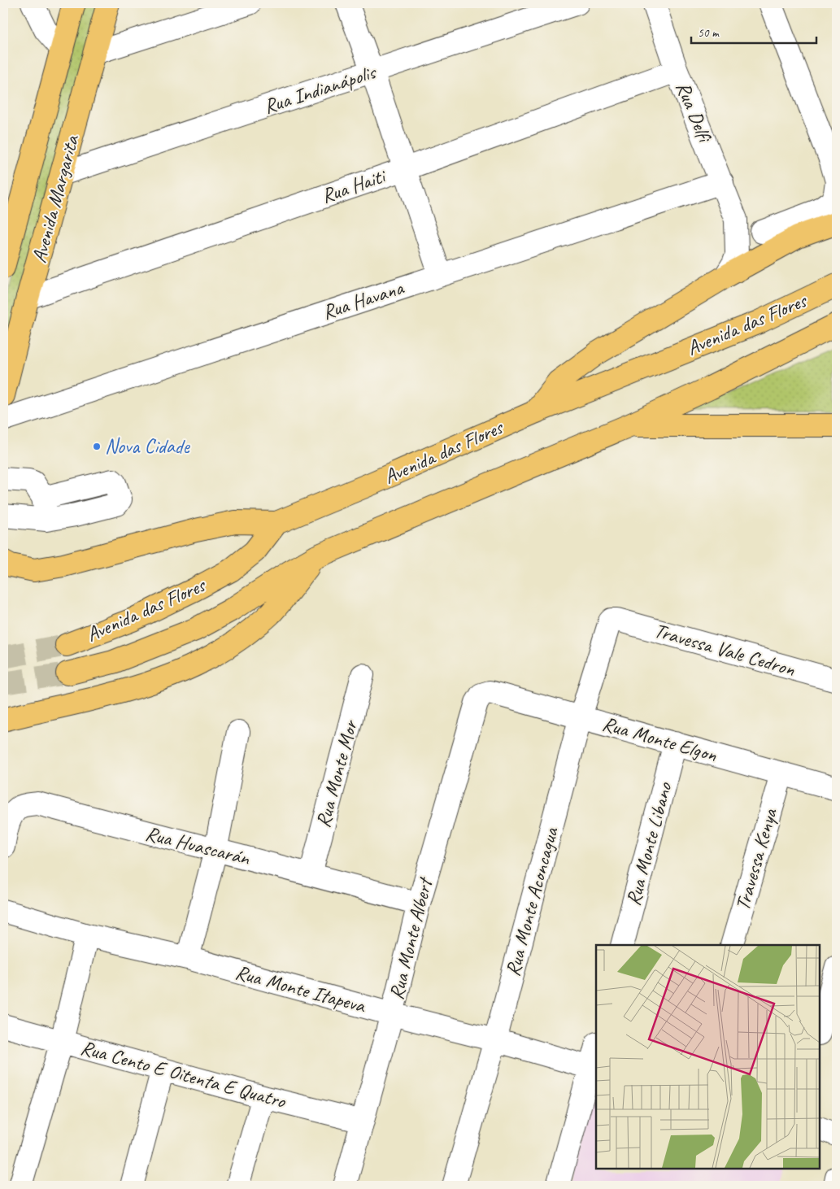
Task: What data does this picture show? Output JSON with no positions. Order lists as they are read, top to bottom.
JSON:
{
  "streets": {
    "main road": ["Avenida Margarita", "Avenida das Flores"],
    "street": [
      "Rua Indianápolis",
      "Rua Delfi",
      "Rua Haiti",
      "Rua Havana",
      "Travessa Vale Cedron",
      "Rua Monte Elgon",
      "Rua Monte Mor",
      "Rua Monte Libano",
      "Rua Huascarán",
      "Travessa Kenya",
      "Rua Monte Aconcagua",
      "Rua Monte Albert",
      "Rua Monte Itapeva",
      "Rua Cento E Oitenta E Quatro"
    ]
  },
  "crossings": [
    ["Rua Indianápolis", "Avenida Margarita"],
    ["Rua Delfi", "Rua Haiti"],
    ["Rua Delfi", "Rua Havana"],
    ["Rua Haiti", "Avenida Margarita"],
    ["Travessa Vale Cedron", "Rua Monte Aconcagua"],
    ["Rua Monte Elgon", "Rua Monte Libano"],
    ["Rua Monte Elgon", "Travessa Kenya"],
    ["Rua Monte Elgon", "Rua Monte Aconcagua"],
    ["Rua Monte Elgon", "Rua Monte Albert"],
    ["Rua Monte Mor", "Rua Huascarán"],
    ["Rua Huascarán", "Rua Monte Albert"],
    ["Rua Monte Aconcagua", "Rua Monte Itapeva"],
    ["Rua Monte Albert", "Rua Monte Itapeva"],
    ["Rua Monte Albert", "Rua Cento E Oitenta E Quatro"]
  ],
  "places": ["Nova Cidade"],
  "scale_bar": "50 m"
}
